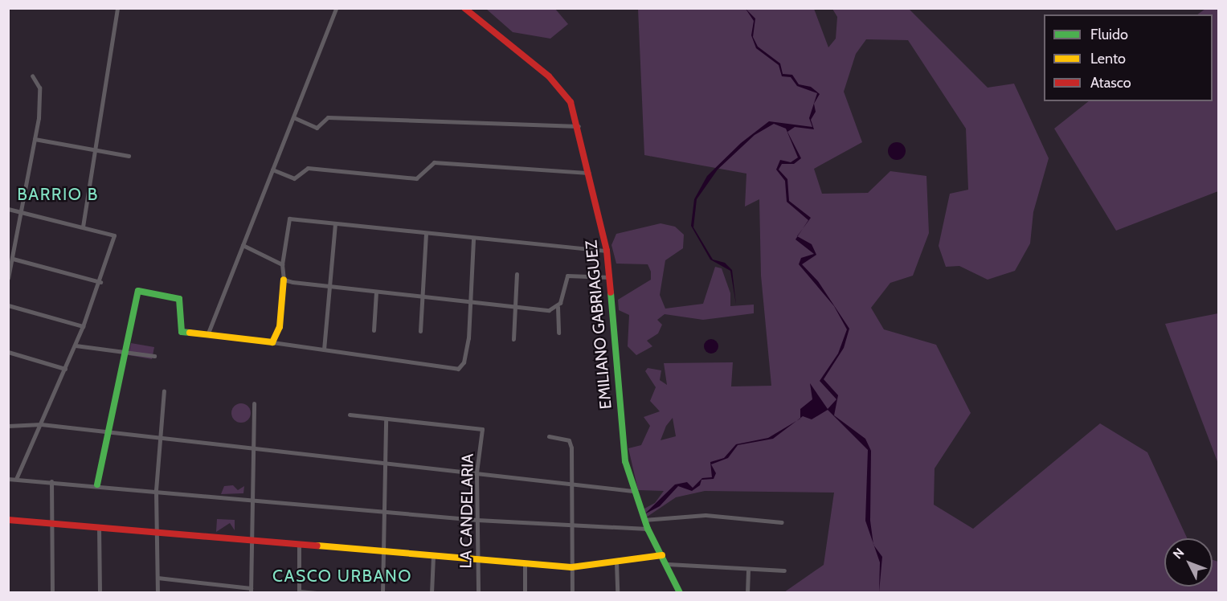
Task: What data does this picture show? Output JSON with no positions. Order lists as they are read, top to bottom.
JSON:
{
  "streets": {
    "street": ["EMILIANO GABRIAGUEZ", "LA CANDELARIA"]
  },
  "districts": ["BARRIO B", "CASCO URBANO"],
  "legend": ["Fluido", "Lento", "Atasco"],
  "north": "top left"
}
